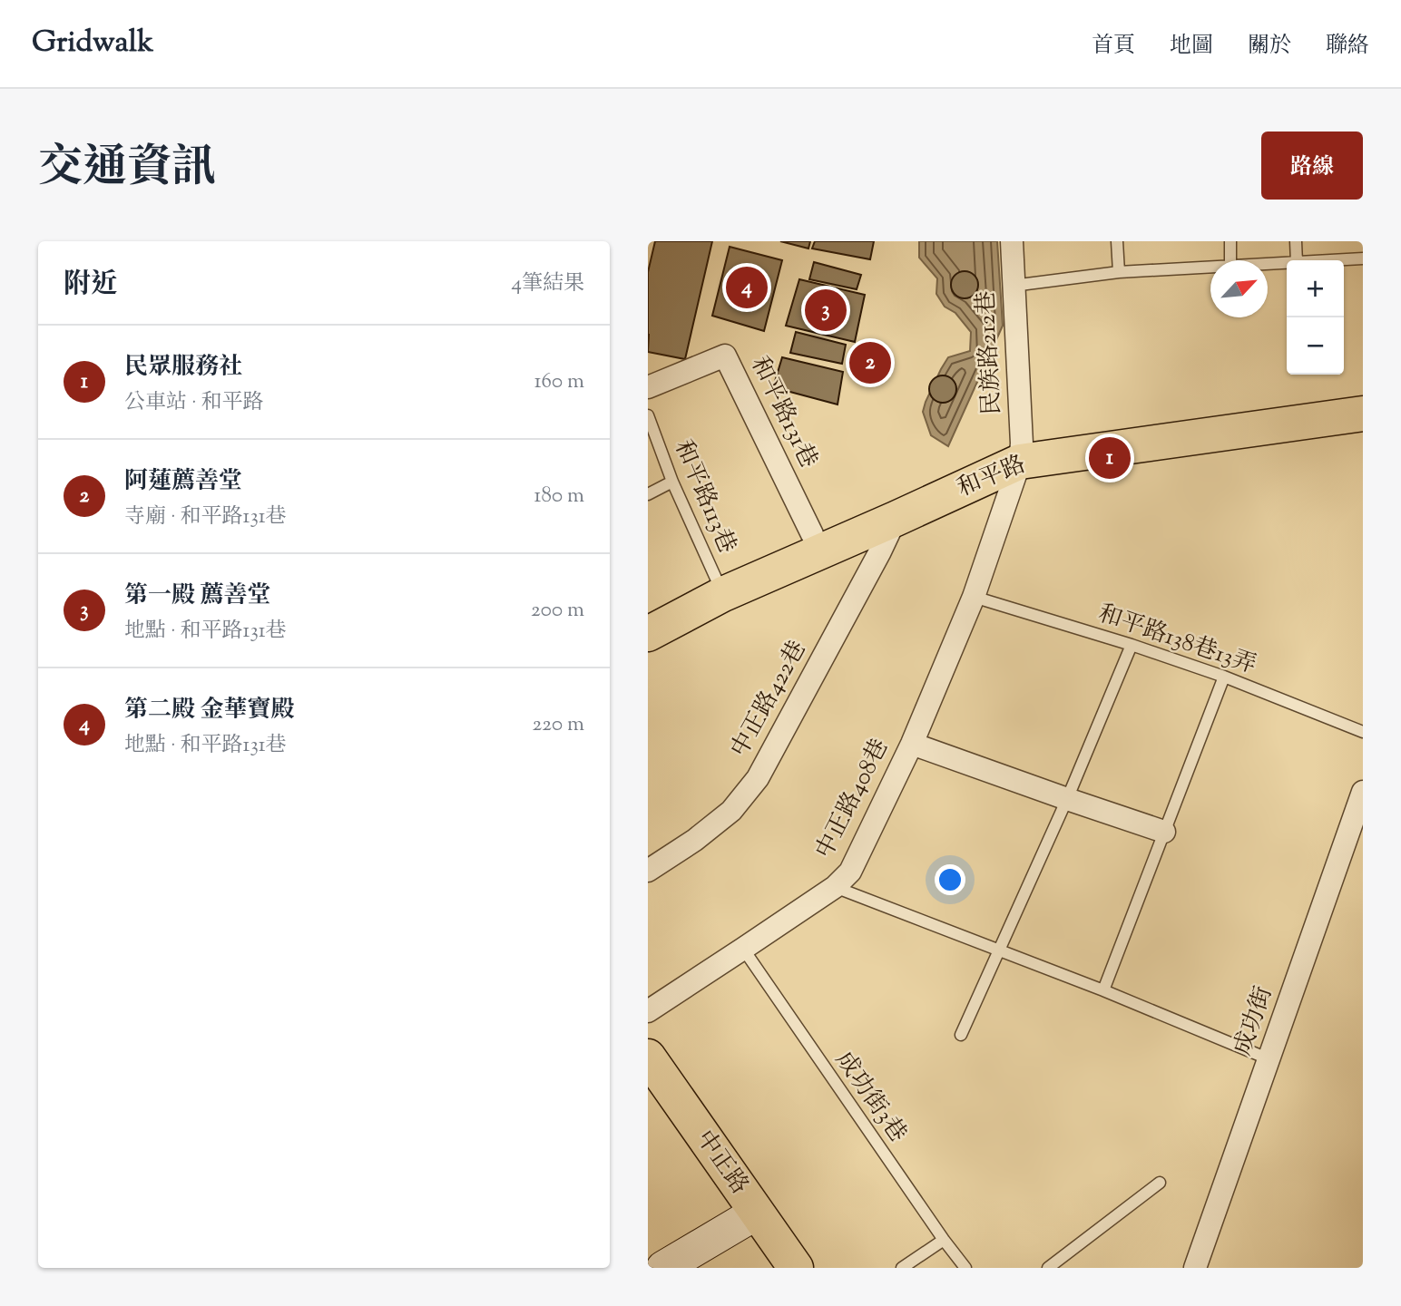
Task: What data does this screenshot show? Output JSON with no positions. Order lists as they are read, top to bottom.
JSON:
{
  "streets": {
    "main road": ["和平路", "中正路"],
    "street": [
      "民族路212巷",
      "和平路131巷",
      "中正路422巷",
      "中正路408巷",
      "成功街"
    ],
    "lane": ["和平路113巷", "和平路138巷13弄", "成功街3巷"]
  },
  "crossings": [
    ["民族路212巷", "和平路"],
    ["民族路212巷", "中正路408巷"],
    ["和平路131巷", "和平路"],
    ["和平路", "和平路113巷"],
    ["和平路", "中正路422巷"],
    ["和平路", "中正路408巷"],
    ["和平路138巷13弄", "中正路408巷"],
    ["中正路408巷", "成功街3巷"]
  ],
  "north": "top right",
  "page": {
    "header": "Gridwalk",
    "nav": [
      "首頁",
      "地圖",
      "關於",
      "聯絡"
    ],
    "title": "交通資訊",
    "buttons": "路線",
    "heading": ["附近", "4筆結果"],
    "map_buttons": ["+", "−"],
    "pins": [
      "4",
      "3",
      "2",
      "1"
    ],
    "list": [
      {
        "mark": "1",
        "name": "民眾服務社",
        "note": "公車站 · 和平路",
        "value": "160 m"
      },
      {
        "mark": "2",
        "name": "阿蓮薦善堂",
        "note": "寺廟 · 和平路131巷",
        "value": "180 m"
      },
      {
        "mark": "3",
        "name": "第一殿 薦善堂",
        "note": "地點 · 和平路131巷",
        "value": "200 m"
      },
      {
        "mark": "4",
        "name": "第二殿 金華寶殿",
        "note": "地點 · 和平路131巷",
        "value": "220 m"
      }
    ]
  }
}
